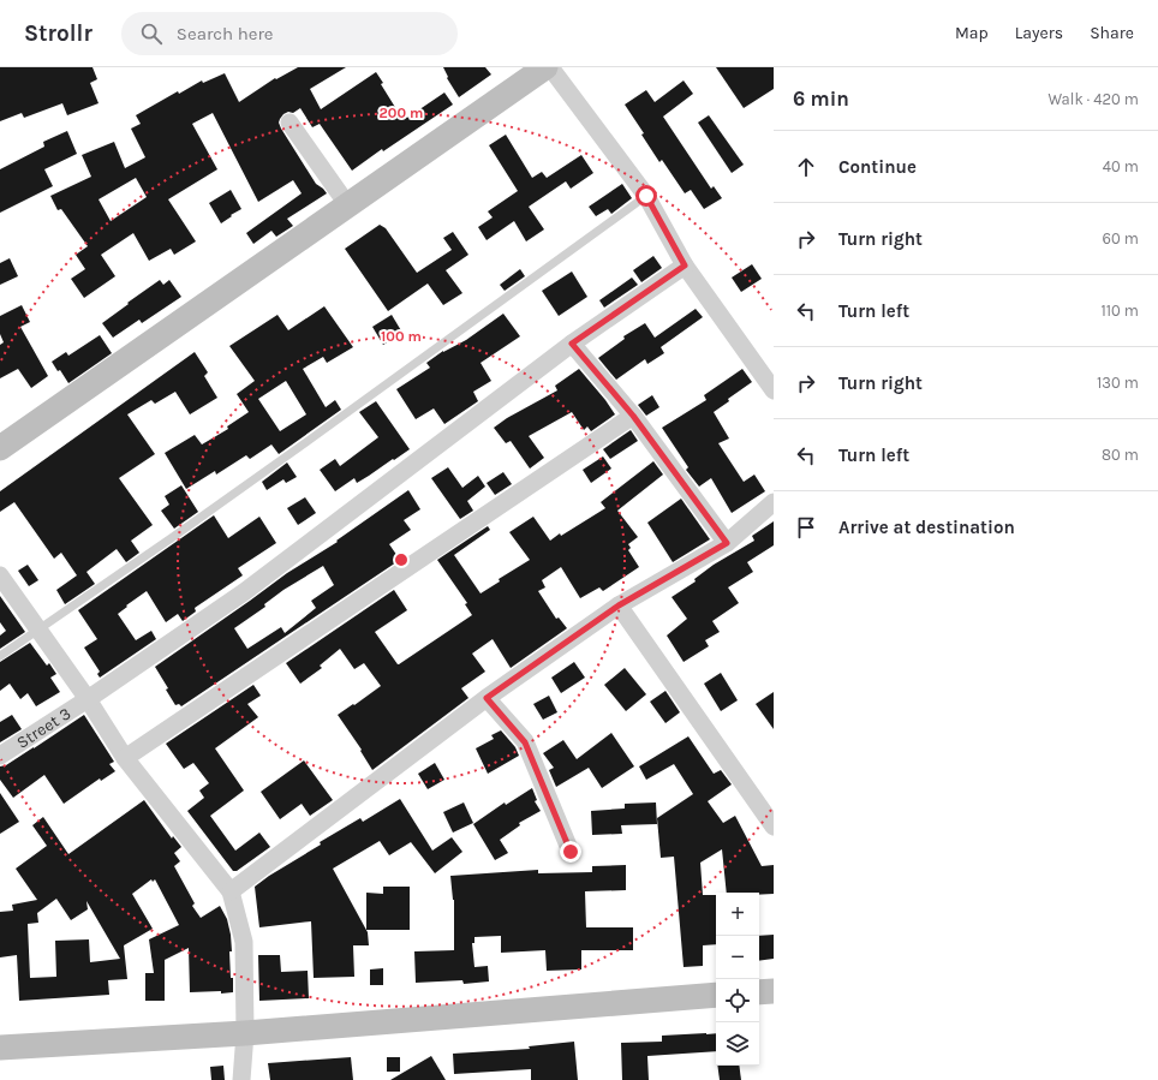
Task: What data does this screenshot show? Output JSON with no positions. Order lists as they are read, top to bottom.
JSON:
{
  "streets": {
    "street": ["Street 3"]
  },
  "page": {
    "header": "Strollr",
    "search": "Search here",
    "nav": ["Map", "Layers", "Share"],
    "heading": ["6 min", "Walk · 420 m"],
    "list": [
      ["Continue", "40 m"],
      ["Turn right", "60 m"],
      ["Turn left", "110 m"],
      ["Turn right", "130 m"],
      ["Turn left", "80 m"],
      "Arrive at destination"
    ],
    "map_buttons": ["+", "−"]
  },
  "rings": ["200 m", "100 m"]
}
